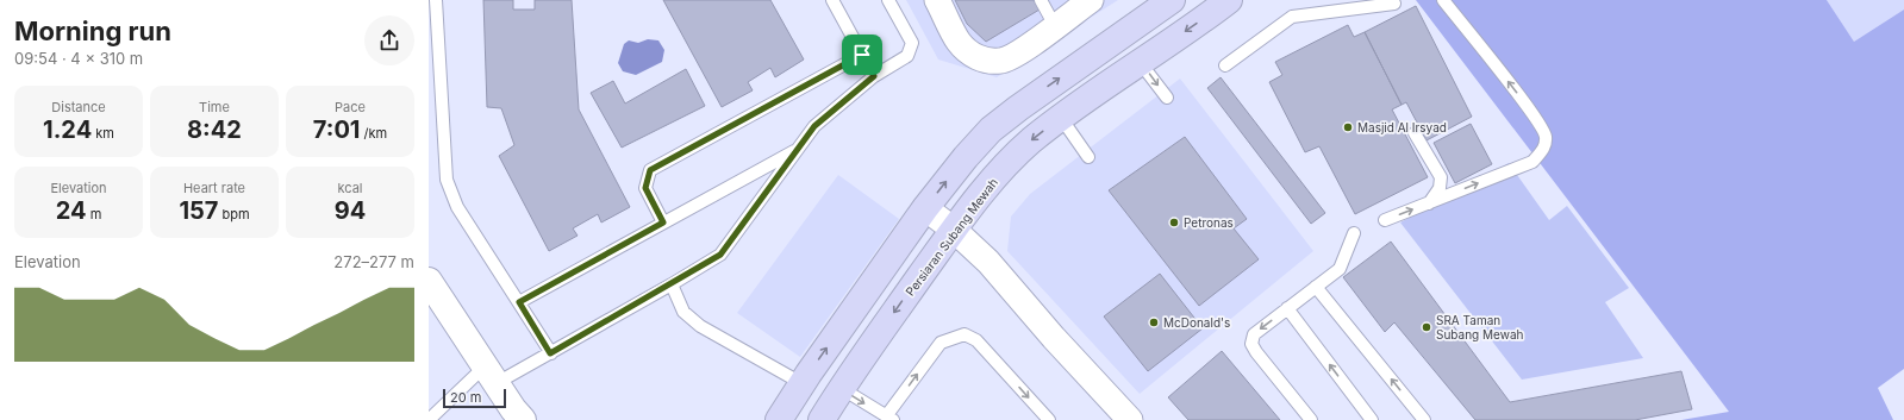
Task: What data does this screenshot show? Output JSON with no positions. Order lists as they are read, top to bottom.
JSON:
{
  "streets": {
    "main road": ["Persiaran Subang Mewah"]
  },
  "places": [
    "Masjid Al Irsyad",
    "Petronas",
    "McDonald's",
    "SRA Taman Subang Mewah"
  ],
  "scale_bar": "20 m",
  "page": {
    "heading": ["Morning run", "09:54 · 4 × 310 m"],
    "stats": [
      ["Distance", "1.24 km"],
      ["Time", "8:42"],
      ["Pace", "7:01 /km"],
      ["Elevation", "24 m"],
      ["Heart rate", "157 bpm"],
      ["kcal", "94"]
    ],
    "chart": ["Elevation", "272–277 m"],
    "scale": "20 m"
  }
}
